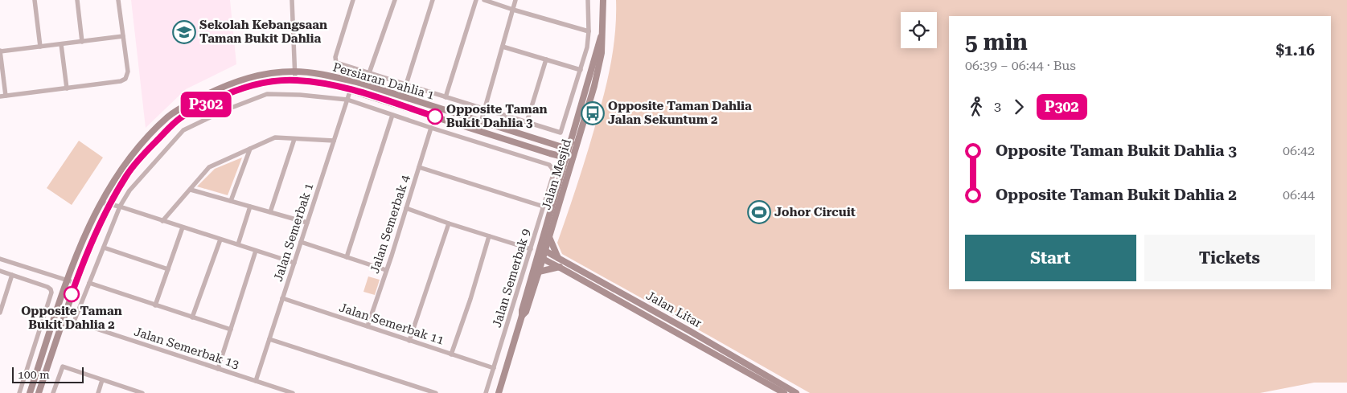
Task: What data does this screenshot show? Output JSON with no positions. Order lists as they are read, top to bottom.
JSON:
{
  "streets": {
    "street": [
      "Persiaran Dahlia 1",
      "Jalan Mesjid",
      "Jalan Semerbak 4",
      "Jalan Semerbak 1",
      "Jalan Semerbak 9",
      "Jalan Litar",
      "Jalan Semerbak 11",
      "Jalan Semerbak 13"
    ]
  },
  "crossings": [
    ["Persiaran Dahlia 1", "Jalan Mesjid"],
    ["Persiaran Dahlia 1", "Jalan Semerbak 1"],
    ["Jalan Mesjid", "Jalan Litar"],
    ["Jalan Semerbak 4", "Jalan Semerbak 9"],
    ["Jalan Semerbak 4", "Jalan Semerbak 11"],
    ["Jalan Semerbak 1", "Jalan Semerbak 11"],
    ["Jalan Semerbak 1", "Jalan Semerbak 13"],
    ["Jalan Semerbak 9", "Jalan Semerbak 11"]
  ],
  "places": {
    "school or university": ["Sekolah Kebangsaan Taman Bukit Dahlia"],
    "bus stop": ["Opposite Taman Dahlia Jalan Sekuntum 2"],
    "other": ["Opposite Taman Bukit Dahlia 3", "Opposite Taman Bukit Dahlia 2"],
    "sports": ["Johor Circuit"]
  },
  "lines": ["bus line P302"],
  "scale_bar": "100 m",
  "page": {
    "on_map": "P302",
    "heading": ["5 min", "06:39 – 06:44 · Bus", "$1.16"],
    "legs": ["3", "P302"],
    "list": [
      {
        "name": "Opposite Taman Bukit Dahlia 3",
        "value": "06:42"
      },
      {
        "name": "Opposite Taman Bukit Dahlia 2",
        "value": "06:44"
      }
    ],
    "buttons": ["Start", "Tickets"],
    "scale": "100 m"
  }
}
